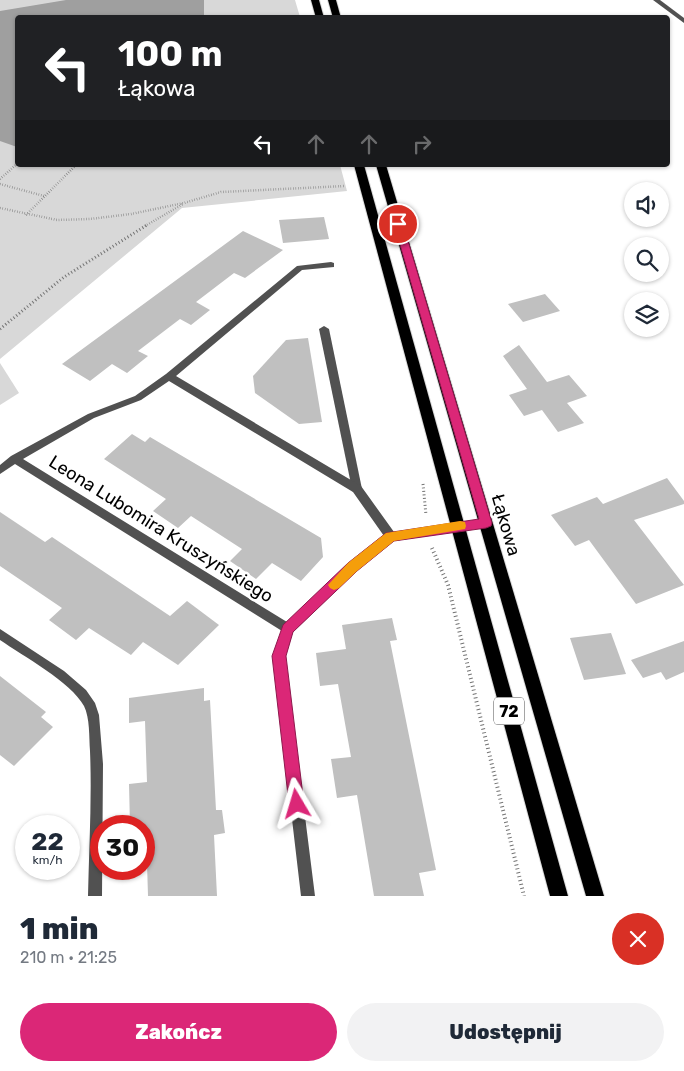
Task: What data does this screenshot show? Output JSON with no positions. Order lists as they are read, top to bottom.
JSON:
{
  "streets": {
    "main road": ["Łąkowa", "72"],
    "street": ["Leona Lubomira Kruszyńskiego"]
  },
  "page": {
    "turn": ["100 m", "Łąkowa"],
    "speed": "22 km/h",
    "limit": "30",
    "heading": ["1 min", "210 m · 21:25"],
    "buttons": ["Zakończ", "Udostępnij"]
  }
}
